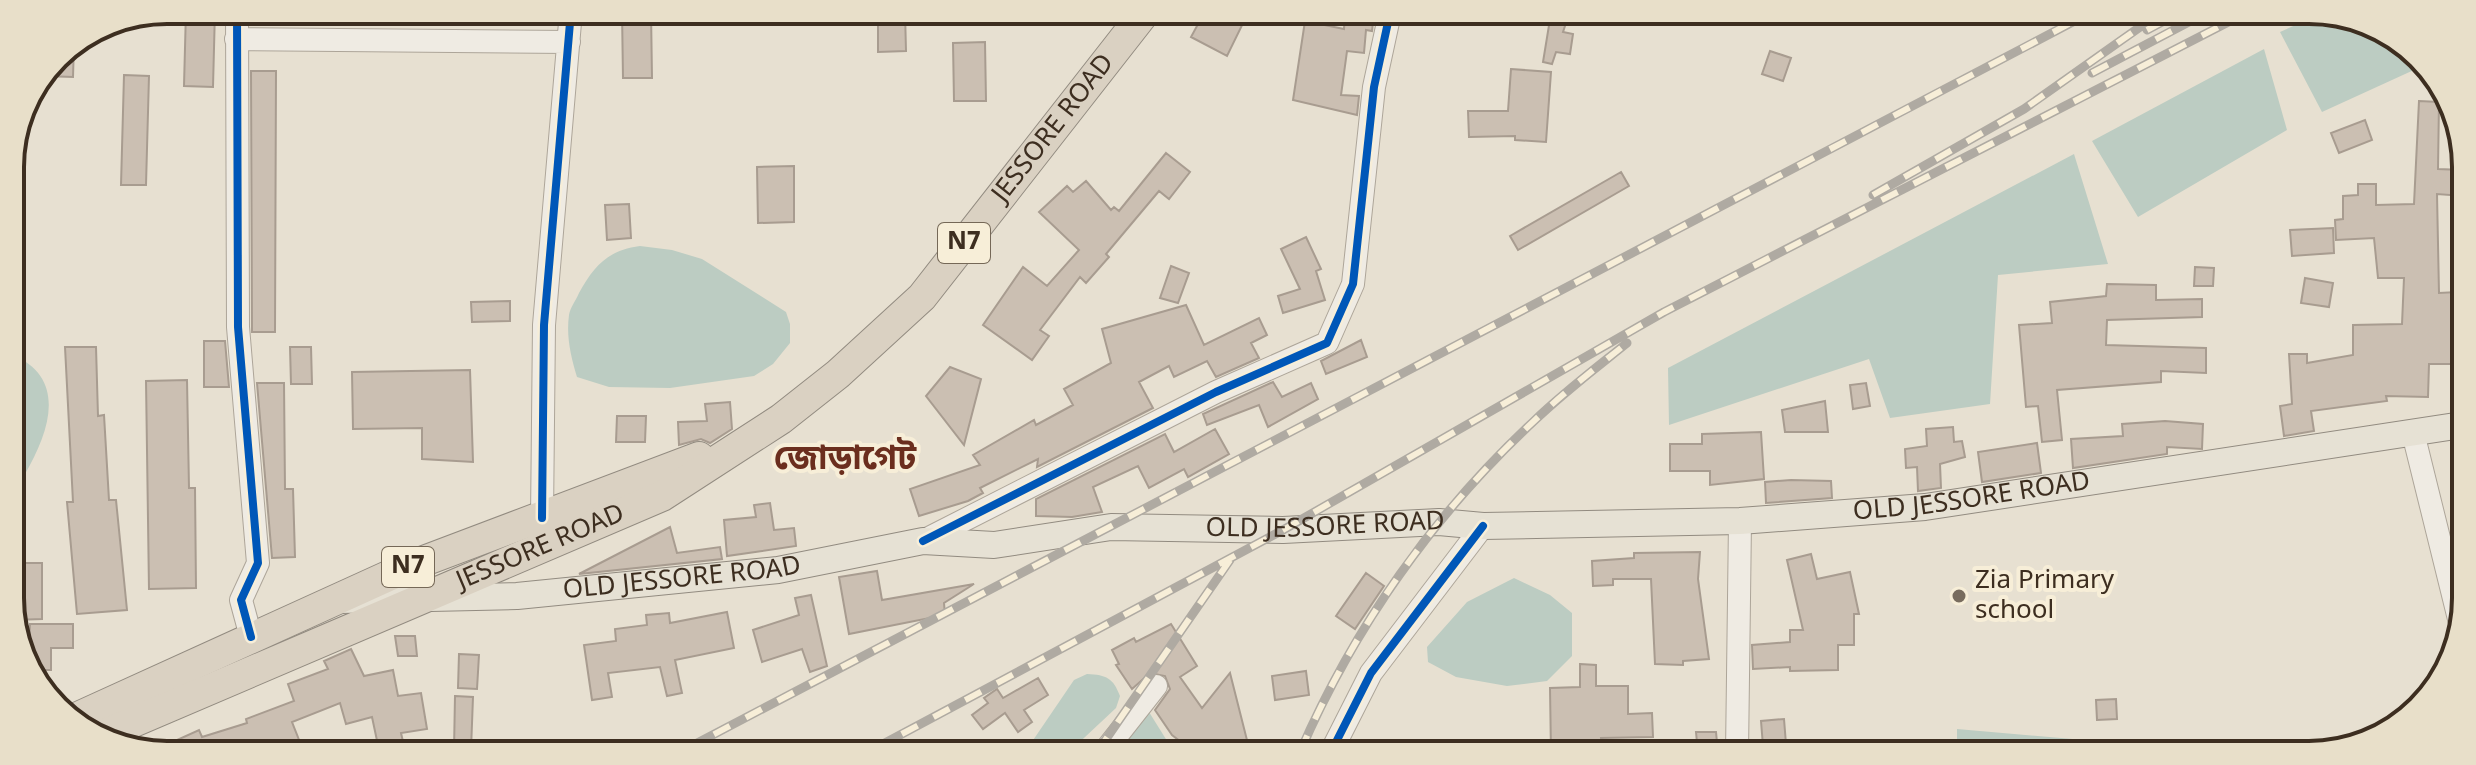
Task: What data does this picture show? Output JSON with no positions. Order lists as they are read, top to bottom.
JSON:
{
  "streets": {
    "highway": ["JESSORE ROAD", "N7"],
    "main road": ["OLD JESSORE ROAD"]
  },
  "crossings": [
    ["JESSORE ROAD", "OLD JESSORE ROAD"]
  ],
  "districts": ["জোড়াগেট"],
  "places": ["Zia Primary school"]
}
